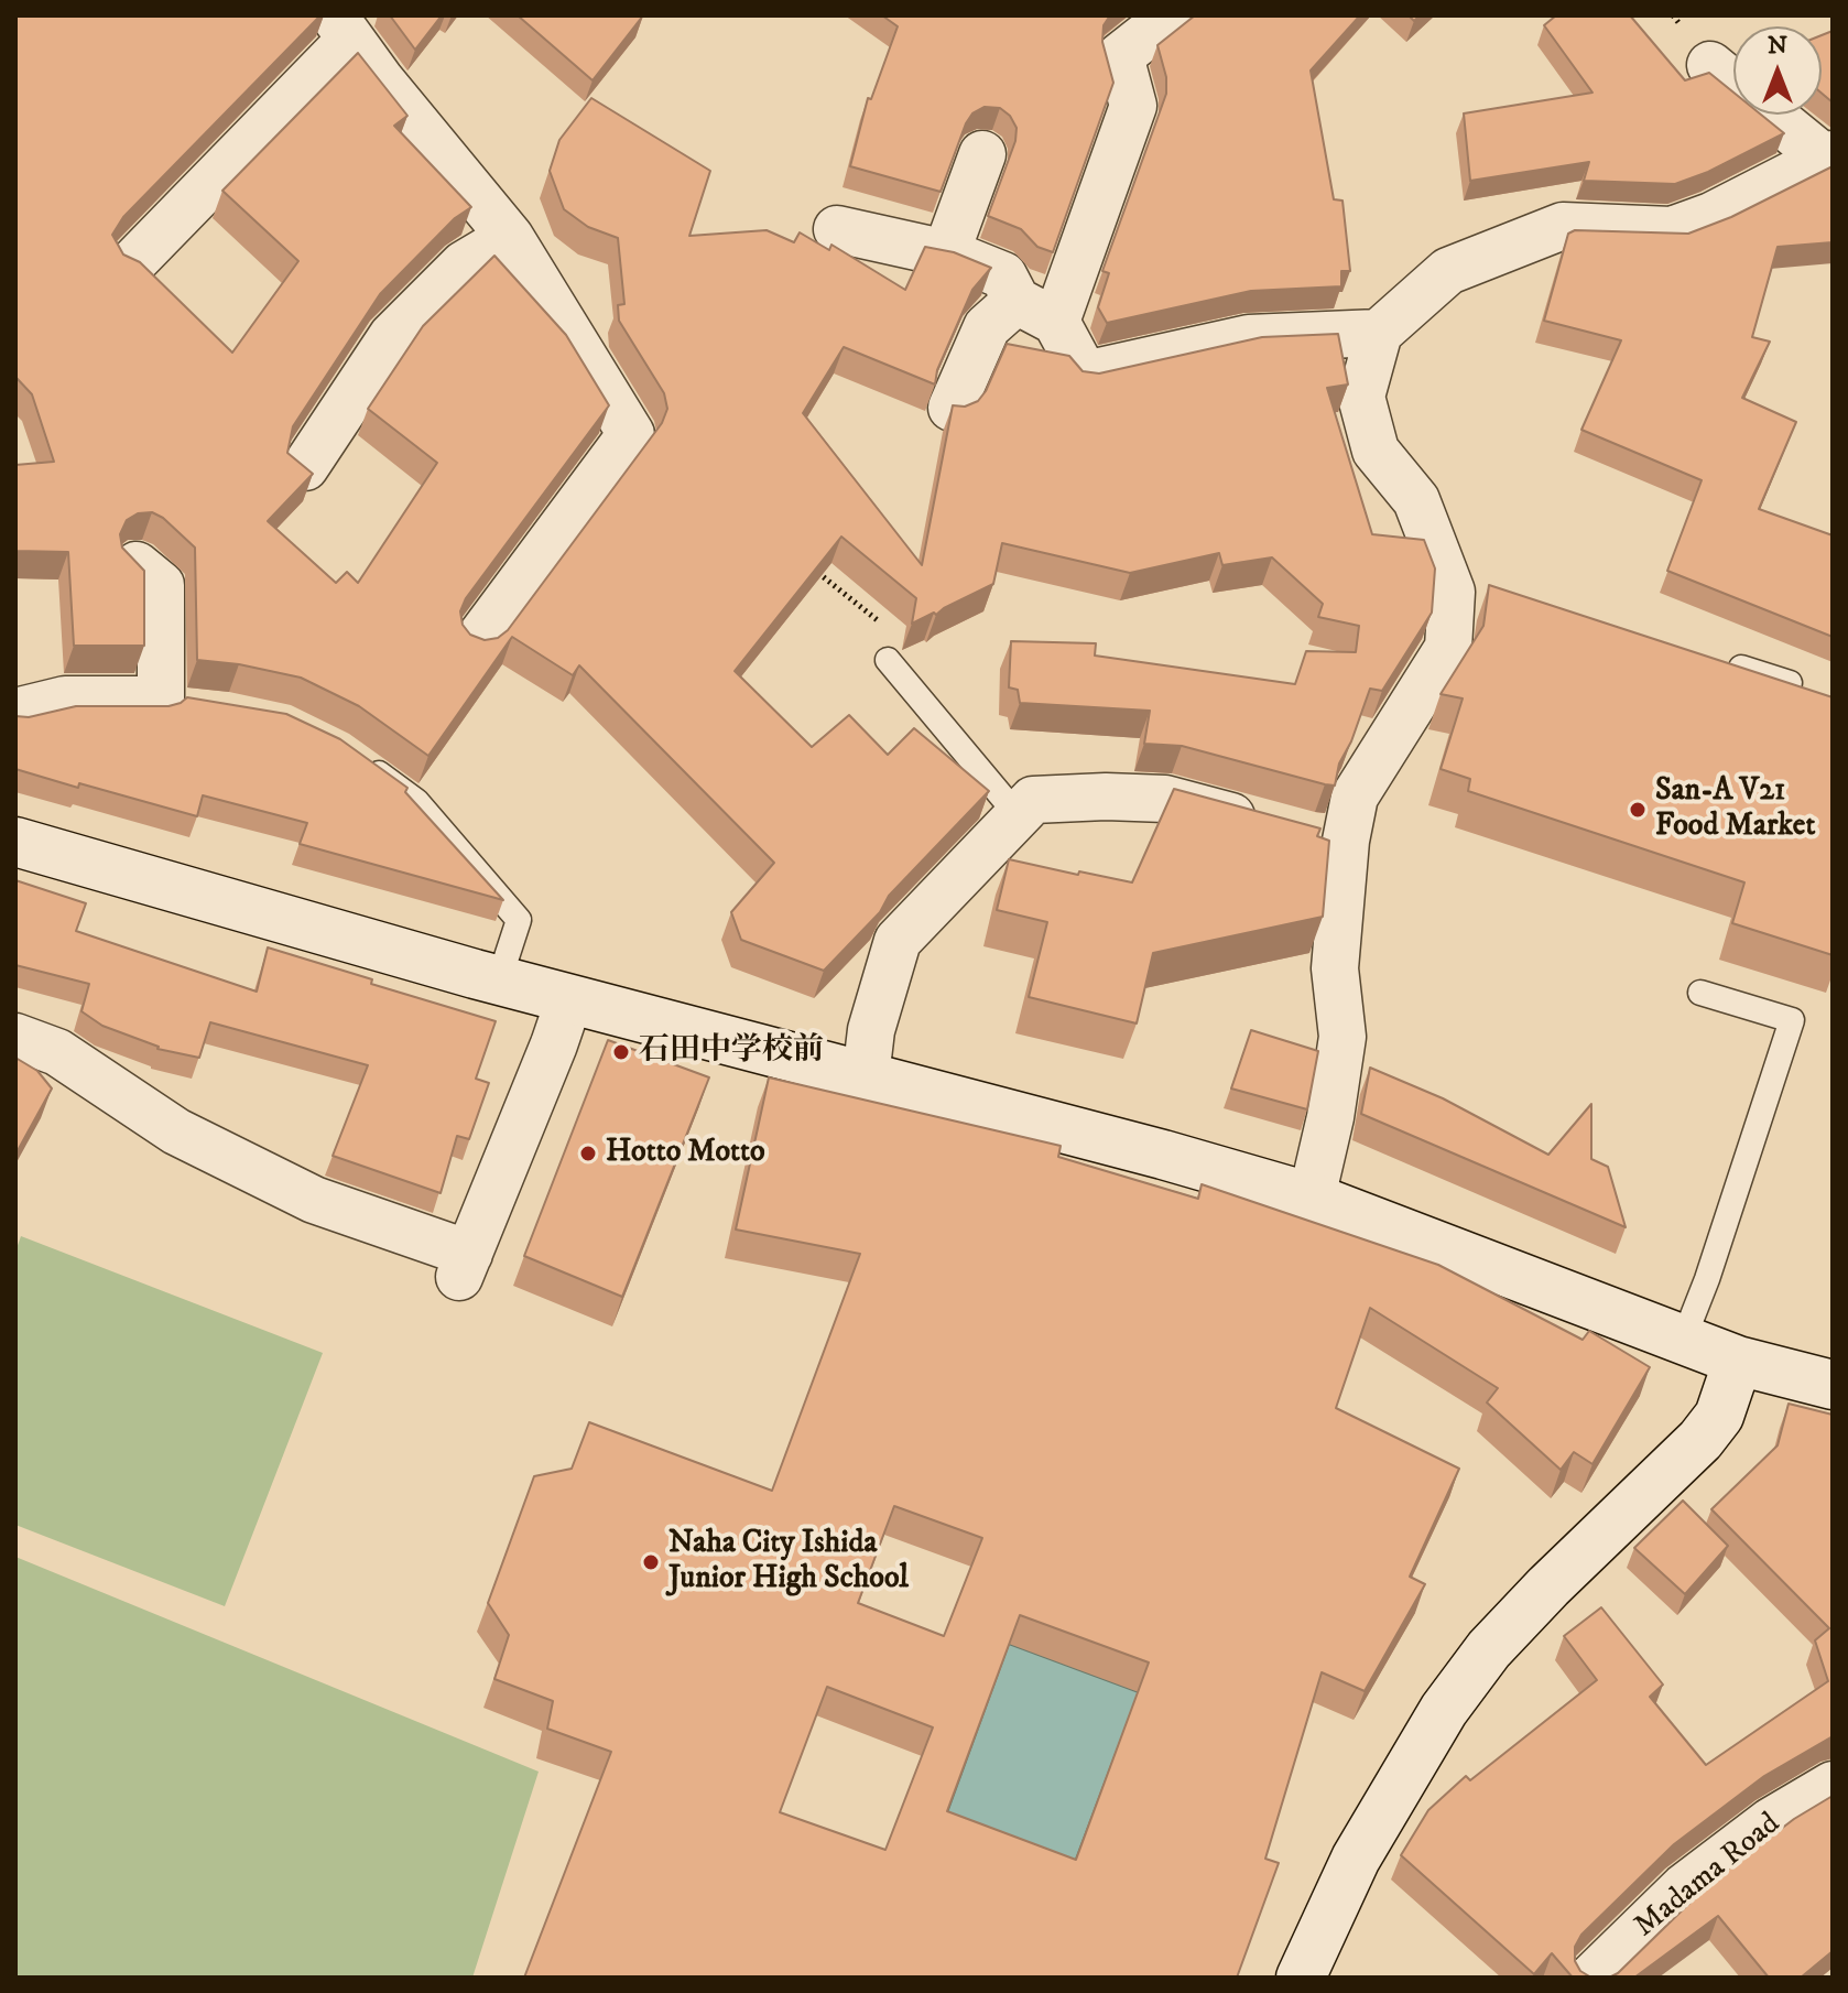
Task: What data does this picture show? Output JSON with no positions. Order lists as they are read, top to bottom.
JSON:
{
  "streets": {
    "street": ["Madama Road"]
  },
  "places": [
    "San-A V21 Food Market",
    "石田中学校前",
    "Hotto Motto",
    "Naha City Ishida Junior High School"
  ],
  "north": "top"
}
